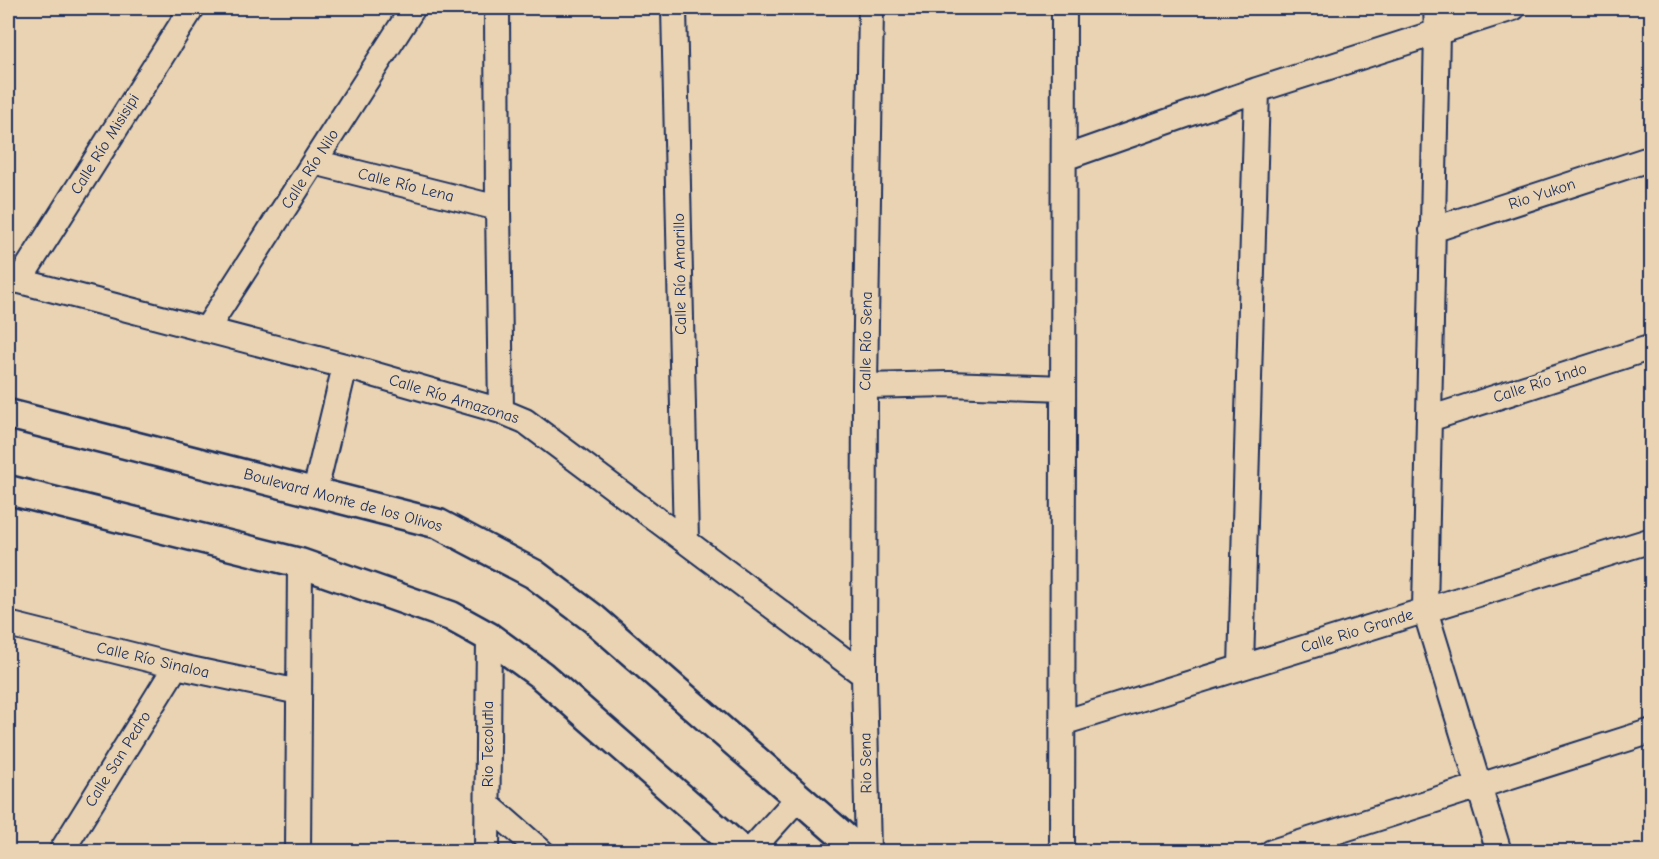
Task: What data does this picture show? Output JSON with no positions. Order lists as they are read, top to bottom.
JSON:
{
  "streets": {
    "street": [
      "Calle Río Misisipi",
      "Calle Río Nilo",
      "Calle Río Lena",
      "Rio Yukon",
      "Calle Río Amarillo",
      "Calle Río Sena",
      "Calle Río Indo",
      "Calle Río Amazonas",
      "Boulevard Monte de los Olivos",
      "Calle Rio Grande",
      "Calle Río Sinaloa",
      "Rio Tecolutla",
      "Calle San Pedro",
      "Rio Sena"
    ]
  },
  "crossings": [
    ["Calle Río Misisipi", "Calle Río Amazonas"],
    ["Calle Río Nilo", "Calle Río Lena"],
    ["Calle Río Nilo", "Calle Río Amazonas"],
    ["Calle Río Amarillo", "Calle Río Amazonas"],
    ["Calle Río Sena", "Calle Río Amazonas"],
    ["Calle Río Sena", "Rio Sena"],
    ["Calle Río Amazonas", "Rio Sena"],
    ["Calle Río Sinaloa", "Calle San Pedro"]
  ]
}
